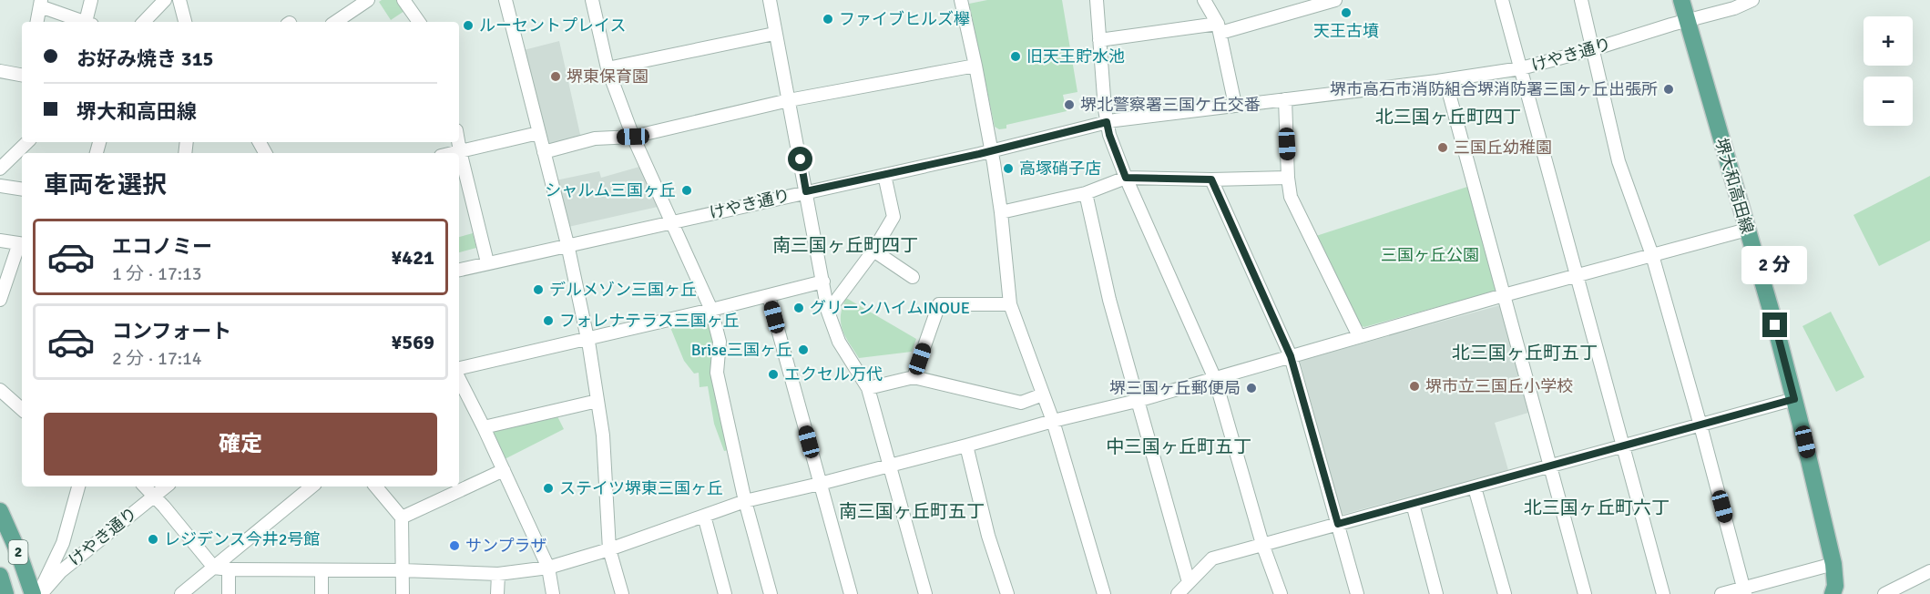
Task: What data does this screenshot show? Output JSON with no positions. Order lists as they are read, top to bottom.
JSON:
{
  "streets": {
    "main road": ["堺大和高田線", "2"],
    "street": ["けやき通り"]
  },
  "crossings": [
    ["けやき通り", "堺大和高田線"]
  ],
  "districts": [
    "北三国ヶ丘町四丁",
    "南三国ヶ丘町四丁",
    "北三国ヶ丘町五丁",
    "中三国ヶ丘町五丁",
    "北三国ヶ丘町六丁",
    "南三国ヶ丘町五丁"
  ],
  "parks": ["三国ヶ丘公園"],
  "places": [
    "天王古墳",
    "ファイブヒルズ欅",
    "ルーセントプレイス",
    "旧天王貯水池",
    "堺東保育園",
    "堺市高石市消防組合堺消防署三国ヶ丘出張所",
    "堺北警察署三国ケ丘交番",
    "三国丘幼稚園",
    "高塚硝子店",
    "シャルム三国ヶ丘",
    "デルメゾン三国ヶ丘",
    "グリーンハイムINOUE",
    "フォレナテラス三国ヶ丘",
    "Brise三国ヶ丘",
    "エクセル万代",
    "堺市立三国丘小学校",
    "堺三国ヶ丘郵便局",
    "ステイツ堺東三国ヶ丘",
    "レジデンス今井2号館",
    "サンプラザ"
  ],
  "page": {
    "map_buttons": ["+", "−"],
    "banner": ["お好み焼き 315", "堺大和高田線"],
    "heading": "車両を選択",
    "list": [
      {
        "name": "エコノミー",
        "note": "1 分 · 17:13",
        "value": "¥421"
      },
      {
        "name": "コンフォート",
        "note": "2 分 · 17:14",
        "value": "¥569"
      }
    ],
    "bubble": "2 分",
    "buttons": "確定"
  }
}
